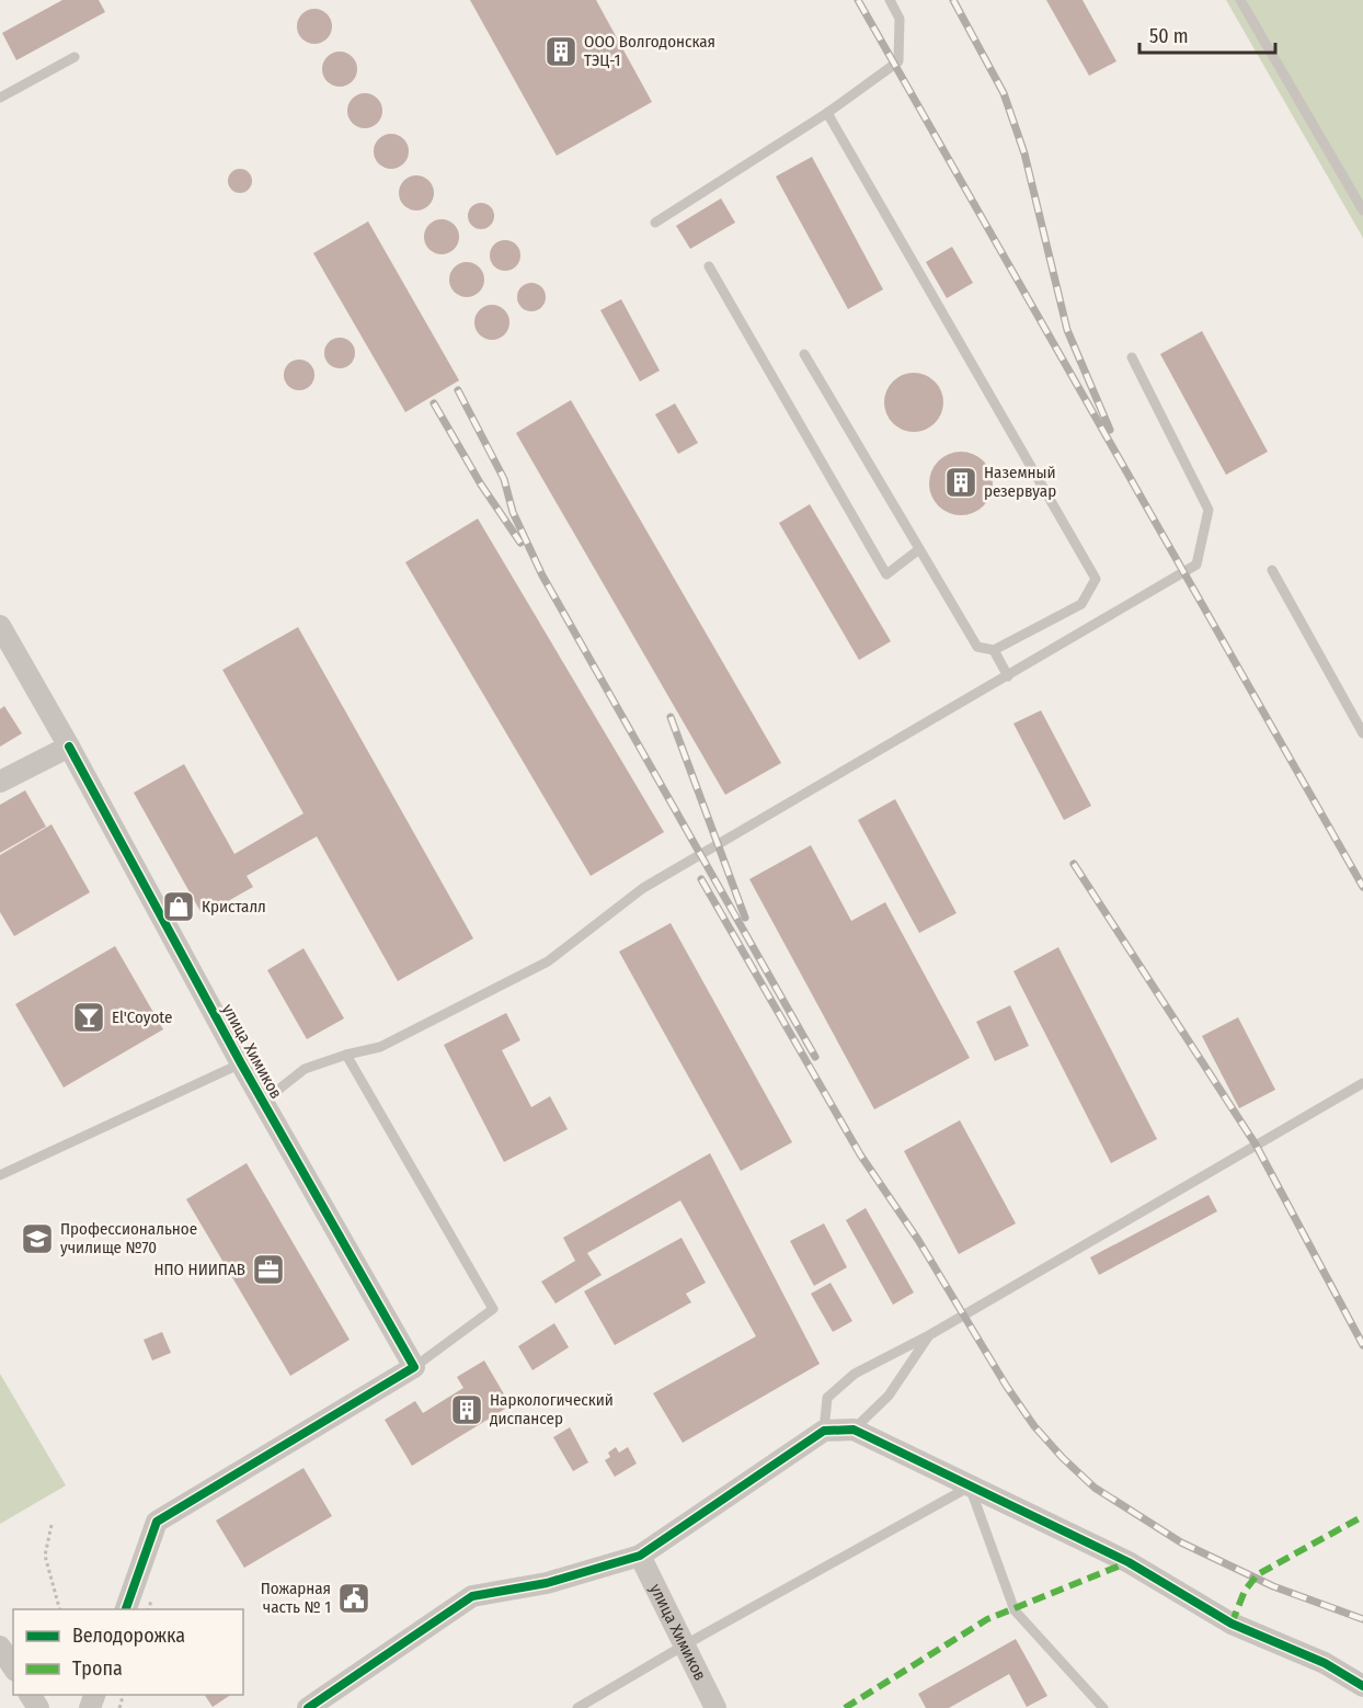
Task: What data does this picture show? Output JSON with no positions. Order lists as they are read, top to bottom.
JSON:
{
  "streets": {
    "street": ["улица Химиков"]
  },
  "places": {
    "building": ["ООО Волгодонская ТЭЦ-1", "Наземный резервуар", "Наркологический диспансер"],
    "shop": ["Кристалл"],
    "bar": ["El'Coyote"],
    "school or university": ["Профессиональное училище №70"],
    "office": ["НПО НИИПАВ"],
    "public building": ["Пожарная часть № 1"]
  },
  "legend": ["Велодорожка", "Тропа"],
  "scale_bar": "50 m"
}
